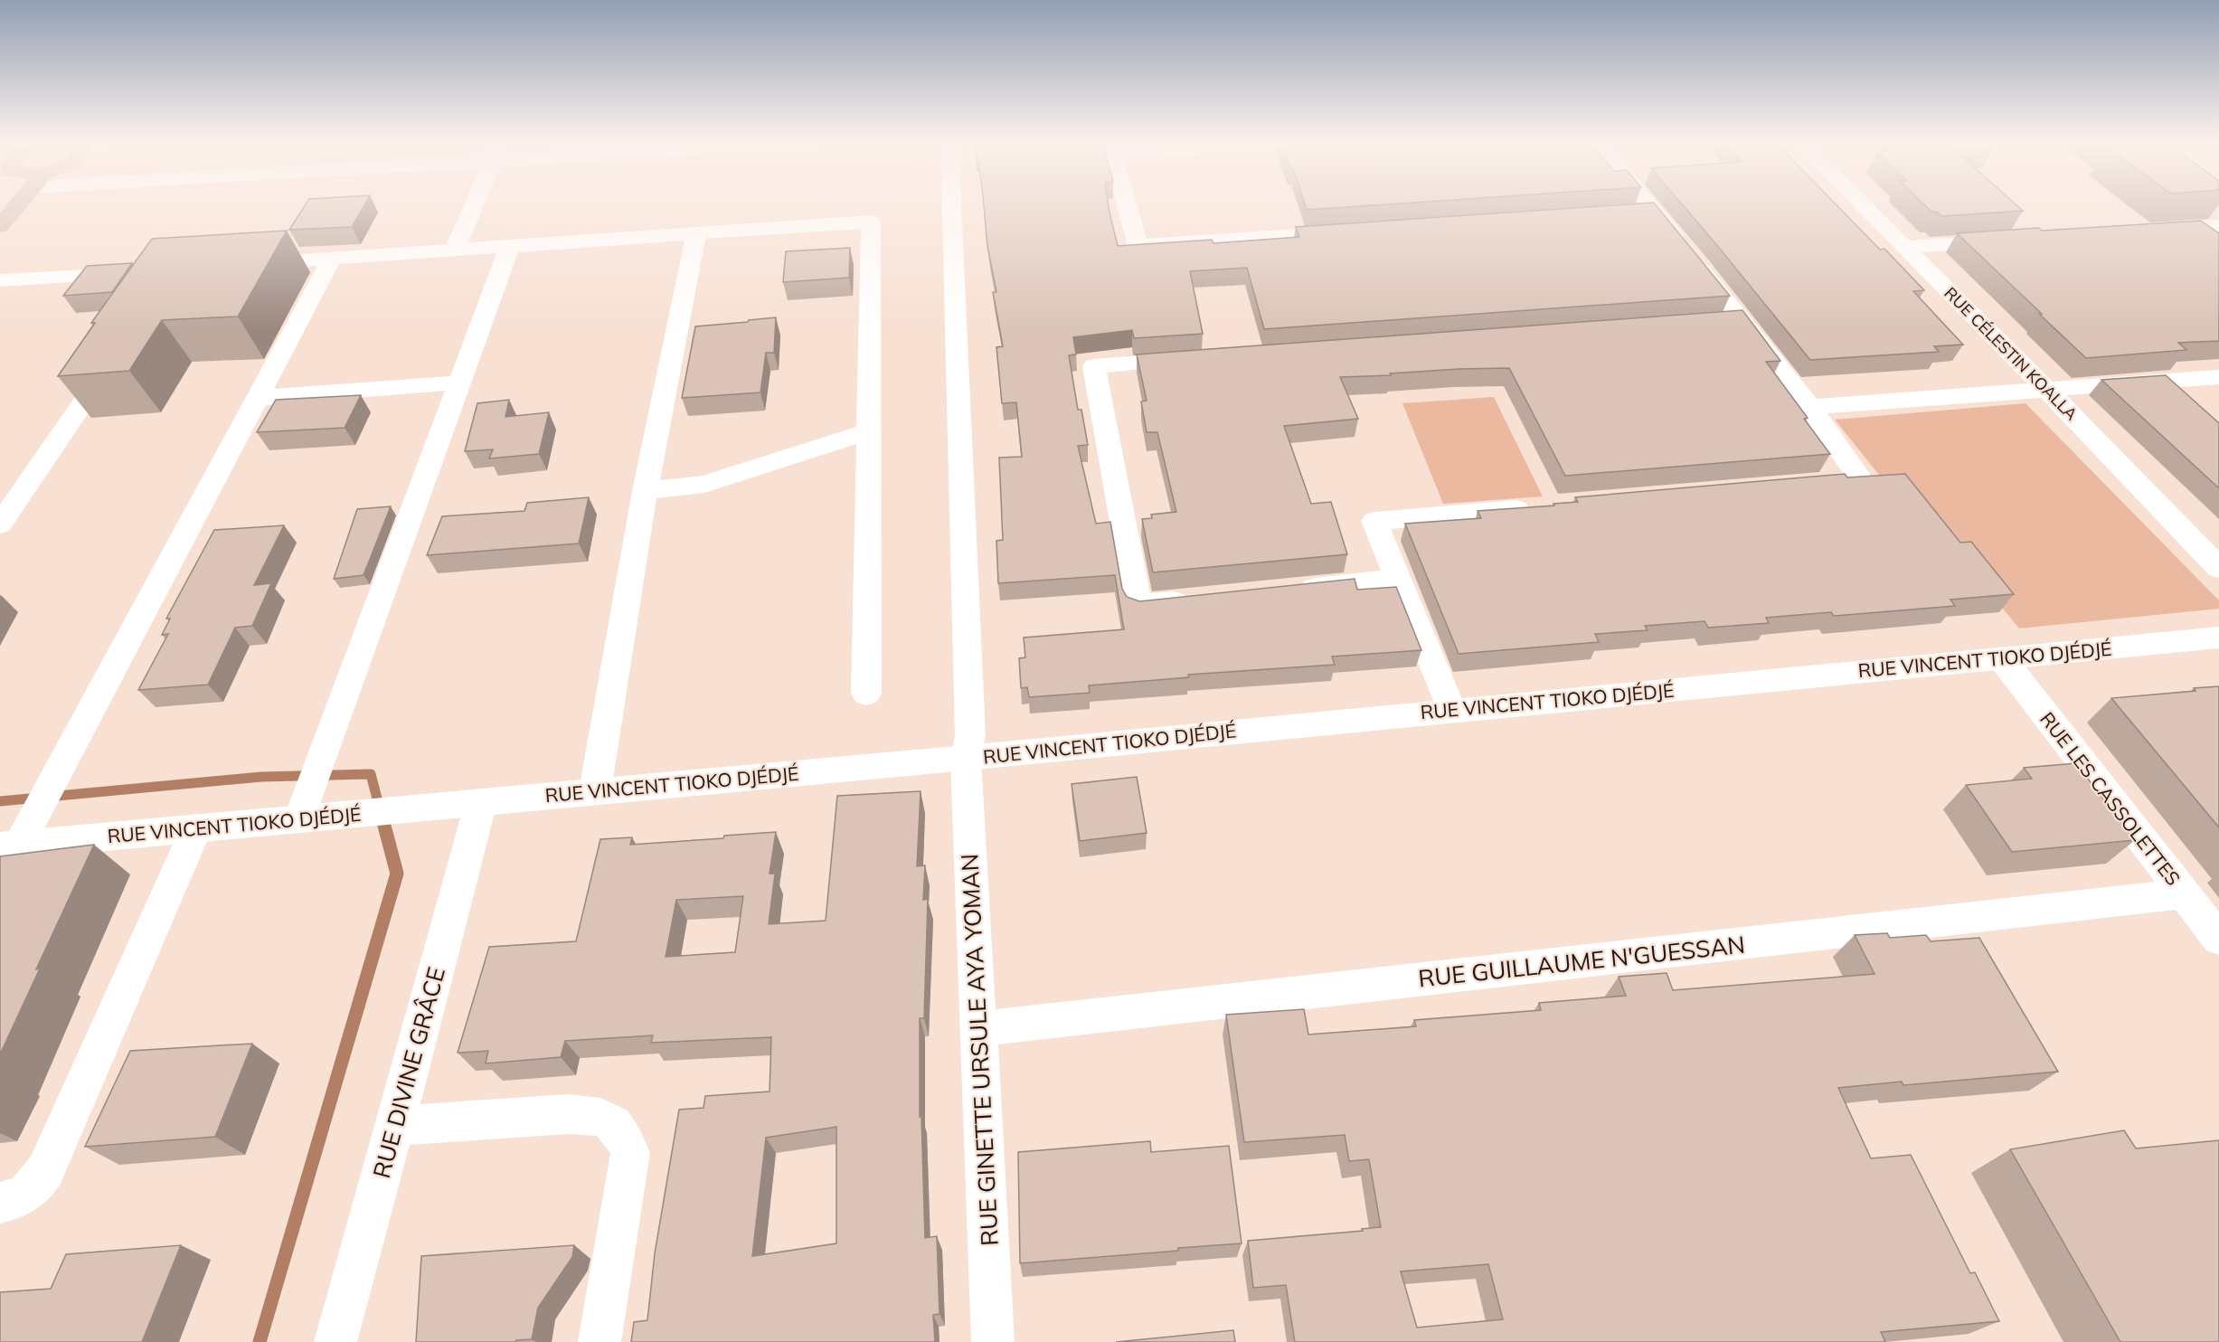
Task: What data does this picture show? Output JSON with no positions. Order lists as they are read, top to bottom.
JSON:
{
  "streets": {
    "street": [
      "RUE CÉLESTIN KOALLA",
      "RUE VINCENT TIOKO DJÉDJÉ",
      "RUE LES CASSOLETTES",
      "RUE GUILLAUME N'GUESSAN",
      "RUE GINETTE URSULE AYA YOMAN",
      "RUE DIVINE GRÂCE"
    ]
  },
  "crossings": [
    ["RUE VINCENT TIOKO DJÉDJÉ", "RUE LES CASSOLETTES"],
    ["RUE VINCENT TIOKO DJÉDJÉ", "RUE GINETTE URSULE AYA YOMAN"],
    ["RUE VINCENT TIOKO DJÉDJÉ", "RUE DIVINE GRÂCE"],
    ["RUE LES CASSOLETTES", "RUE GUILLAUME N'GUESSAN"],
    ["RUE GUILLAUME N'GUESSAN", "RUE GINETTE URSULE AYA YOMAN"]
  ]
}
